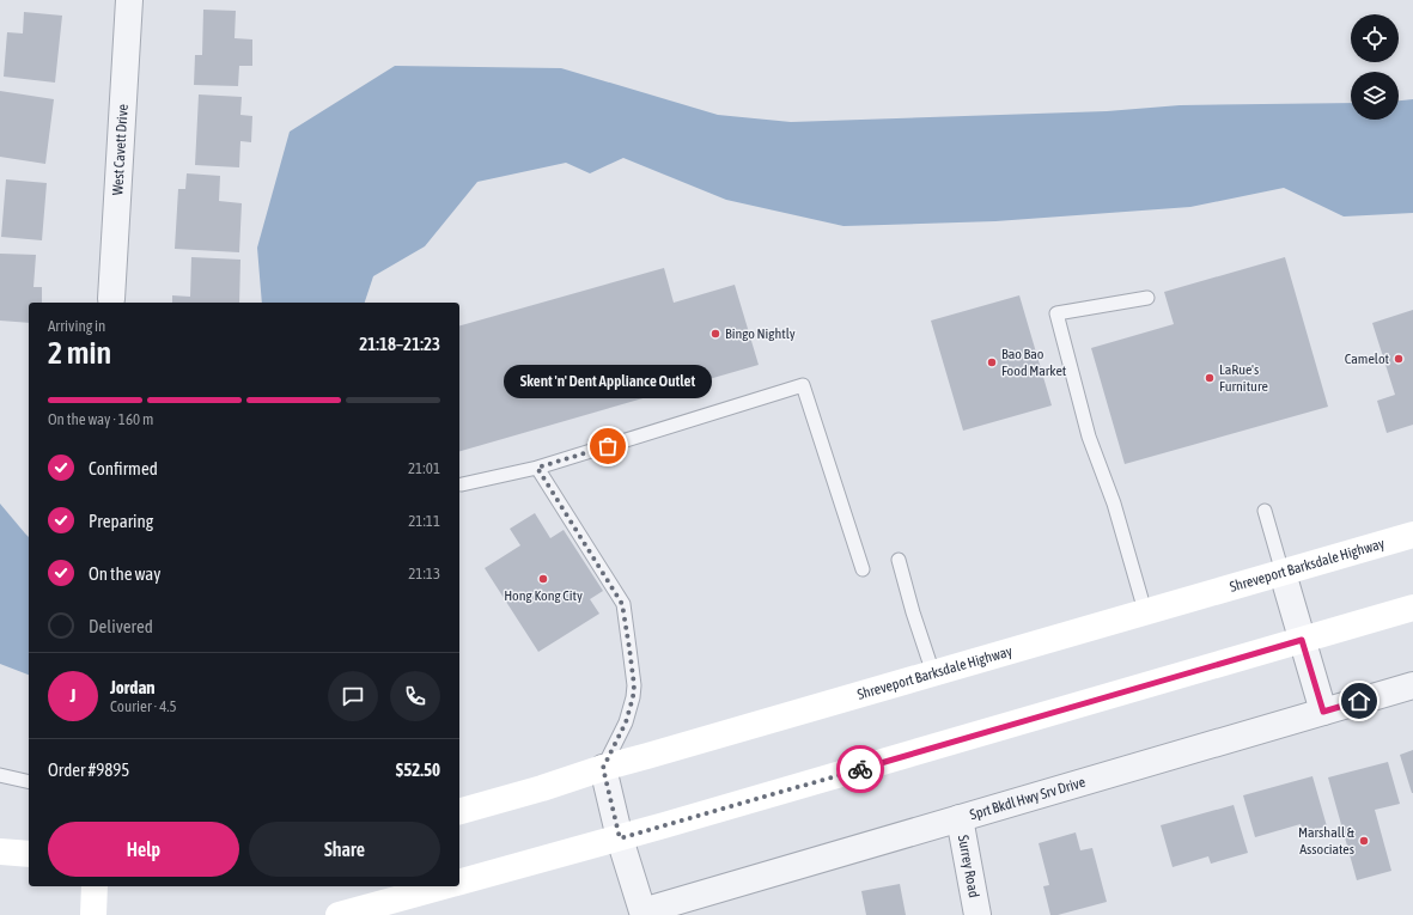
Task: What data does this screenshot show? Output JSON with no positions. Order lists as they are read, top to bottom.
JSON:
{
  "streets": {
    "main road": ["Shreveport Barksdale Highway"],
    "street": ["West Cavett Drive", "Sprt Bkdl Hwy Srv Drive", "Surrey Road"]
  },
  "crossings": [
    ["Sprt Bkdl Hwy Srv Drive", "Surrey Road"]
  ],
  "places": [
    "Bingo Nightly",
    "Camelot",
    "Bao Bao Food Market",
    "LaRue's Furniture",
    "Skent 'n' Dent Appliance Outlet",
    "Hong Kong City",
    "Marshall & Associates"
  ],
  "page": {
    "heading": ["2 min", "Arriving in", "21:18–21:23"],
    "panel": [
      "Jordan",
      "Courier · 4.5",
      "Order #9895",
      "$52.50"
    ],
    "bubble": "Skent 'n' Dent Appliance Outlet",
    "bar": "On the way · 160 m",
    "list": [
      ["Confirmed", "21:01"],
      ["Preparing", "21:11"],
      ["On the way", "21:13"],
      "Delivered"
    ],
    "round": "J",
    "buttons": ["Help", "Share"]
  }
}
